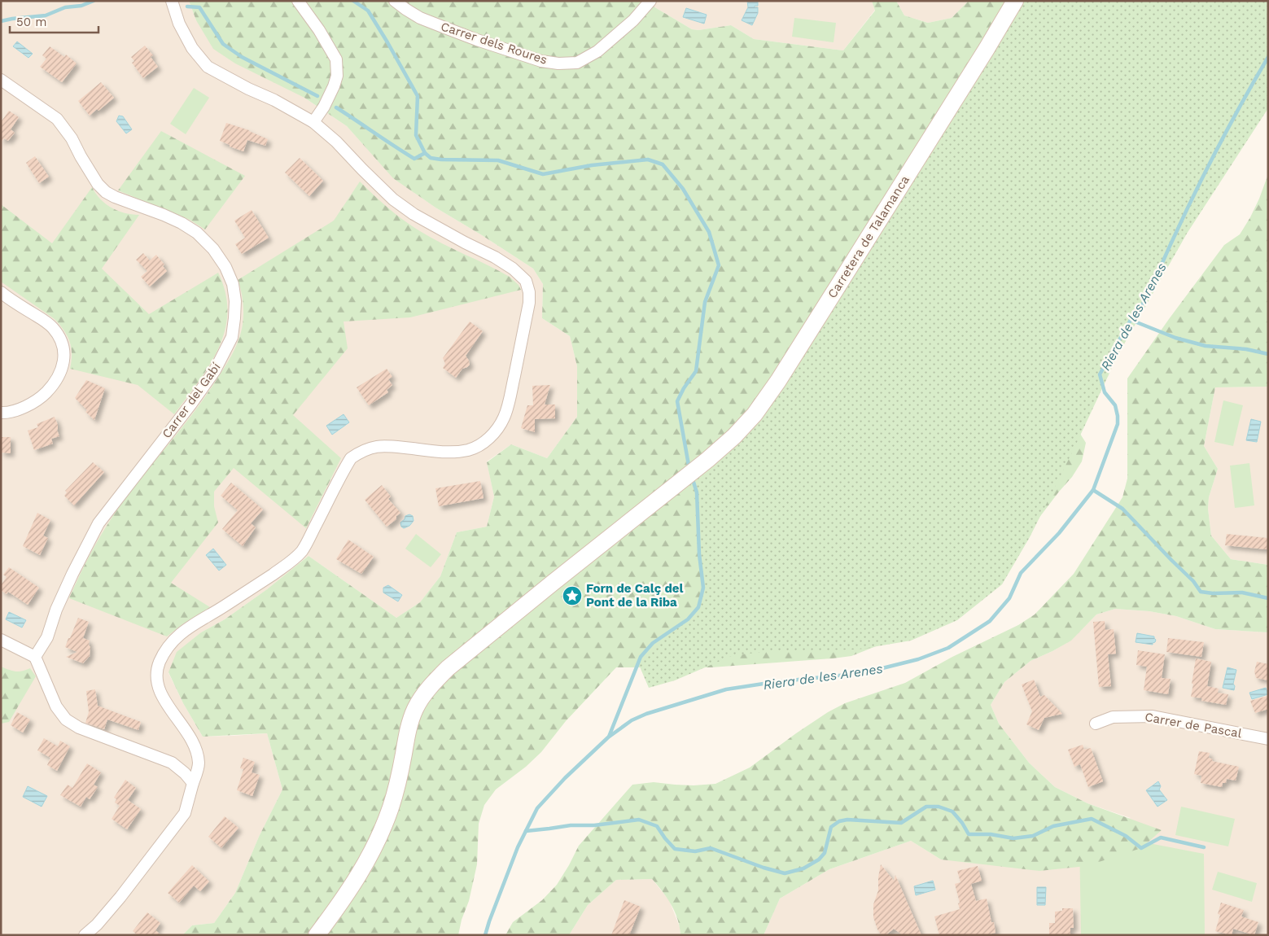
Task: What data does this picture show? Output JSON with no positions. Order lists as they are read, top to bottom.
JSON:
{
  "streets": {
    "street": [
      "Carrer dels Roures",
      "Carretera de Talamanca",
      "Carrer del Gabí",
      "Carrer de Pascal"
    ]
  },
  "water": ["Riera de les Arenes"],
  "places": {
    "place": ["Forn de Calç del Pont de la Riba"]
  },
  "scale_bar": "50 m"
}
